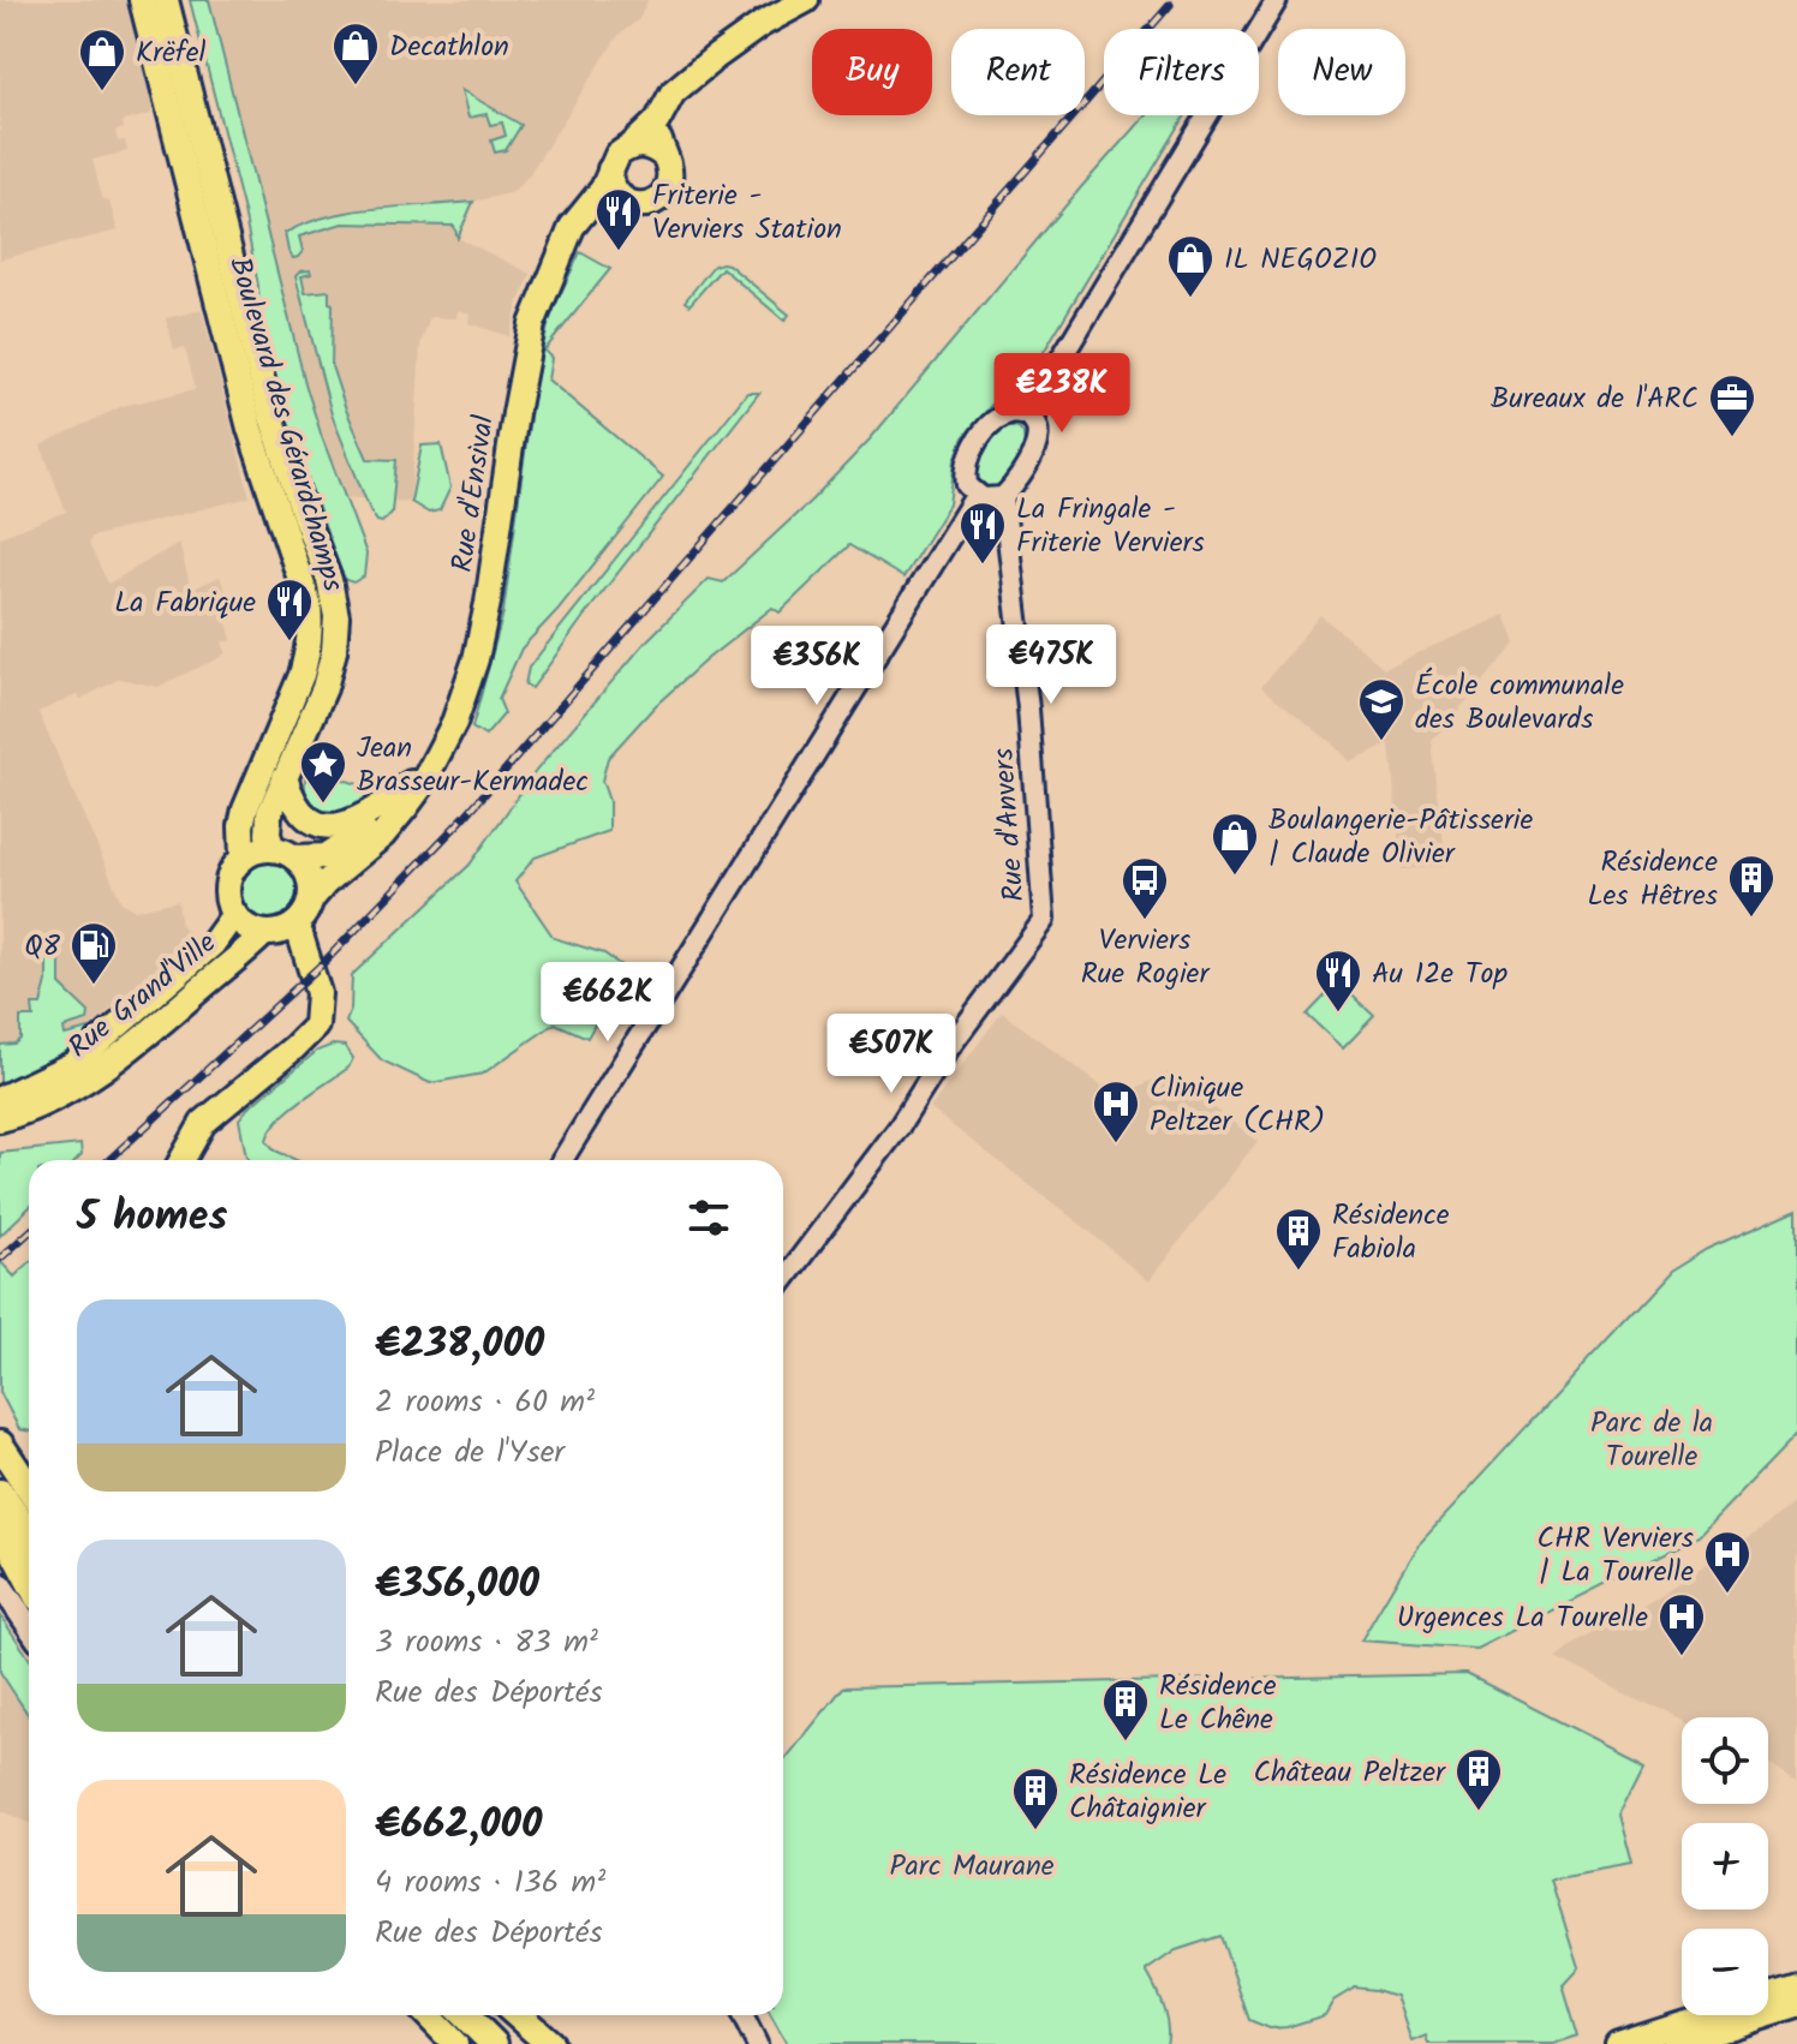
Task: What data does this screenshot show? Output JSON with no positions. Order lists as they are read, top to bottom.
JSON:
{
  "streets": {
    "main road": ["Boulevard des Gérardchamps", "Rue d'Ensival", "Rue Grand'Ville"],
    "street": ["Rue d'Anvers"]
  },
  "crossings": [
    ["Boulevard des Gérardchamps", "Rue d'Ensival"],
    ["Boulevard des Gérardchamps", "Rue Grand'Ville"],
    ["Rue d'Ensival", "Rue Grand'Ville"]
  ],
  "parks": ["Parc de la Tourelle", "Parc Maurane"],
  "places": {
    "shop": [
      "Decathlon",
      "Krëfel",
      "IL NEGOZIO",
      "Boulangerie-Pâtisserie | Claude Olivier"
    ],
    "restaurant": [
      "Friterie - Verviers Station",
      "La Fringale - Friterie Verviers",
      "La Fabrique",
      "Au 12e Top"
    ],
    "office": ["Bureaux de l'ARC"],
    "school or university": ["École communale des Boulevards"],
    "place": ["Jean Brasseur-Kermadec"],
    "building": [
      "Résidence Les Hêtres",
      "Résidence Fabiola",
      "Résidence Le Chêne",
      "Château Peltzer",
      "Résidence Le Châtaignier"
    ],
    "bus stop": ["Verviers Rue Rogier"],
    "fuel station": ["Q8"],
    "hospital": ["Clinique Peltzer (CHR)", "CHR Verviers | La Tourelle", "Urgences La Tourelle"]
  },
  "page": {
    "chip": [
      "Buy",
      "Rent",
      "Filters",
      "New"
    ],
    "price": [
      "€238K",
      "€475K",
      "€356K",
      "€662K",
      "€507K"
    ],
    "heading": "5 homes",
    "list": [
      {
        "name": "€238,000",
        "note": "2 rooms · 60 m² · Place de l'Yser"
      },
      {
        "name": "€356,000",
        "note": "3 rooms · 83 m² · Rue des Déportés"
      },
      {
        "name": "€662,000",
        "note": "4 rooms · 136 m² · Rue des Déportés"
      }
    ],
    "map_buttons": ["+", "−"]
  }
}
